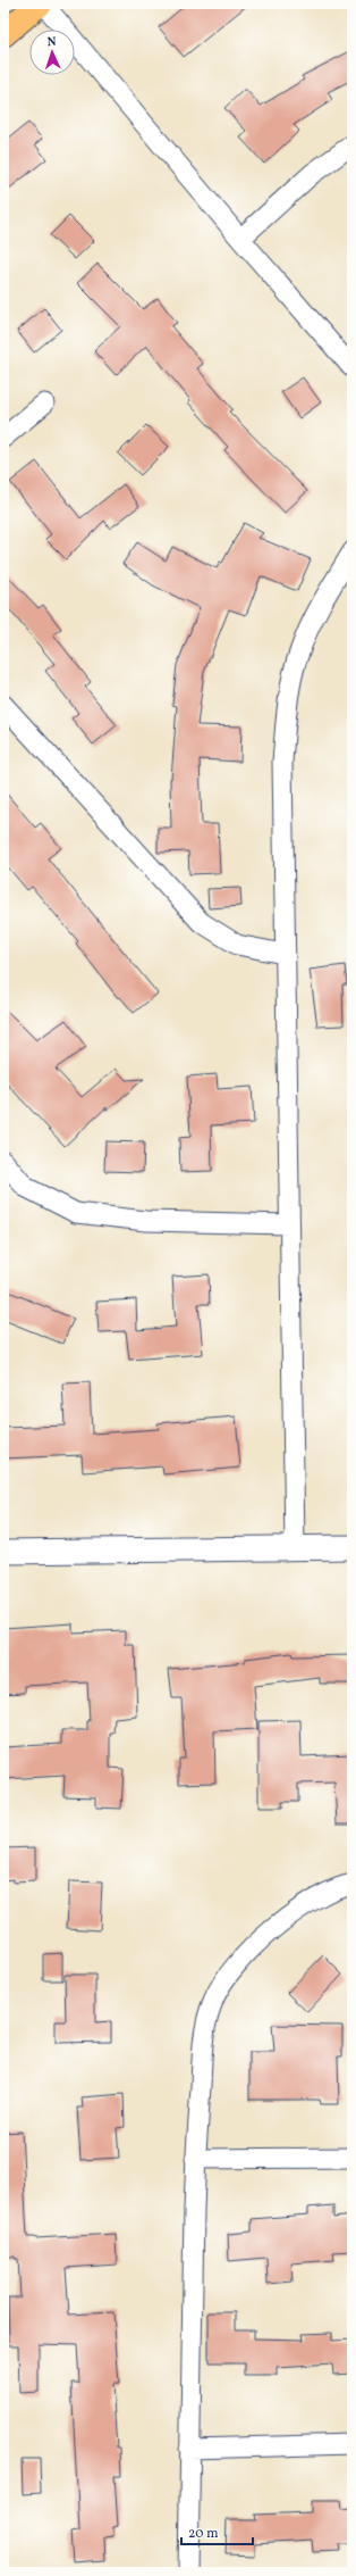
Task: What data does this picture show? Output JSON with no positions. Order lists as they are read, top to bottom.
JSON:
{
  "scale_bar": "20 m",
  "north": "top"
}
